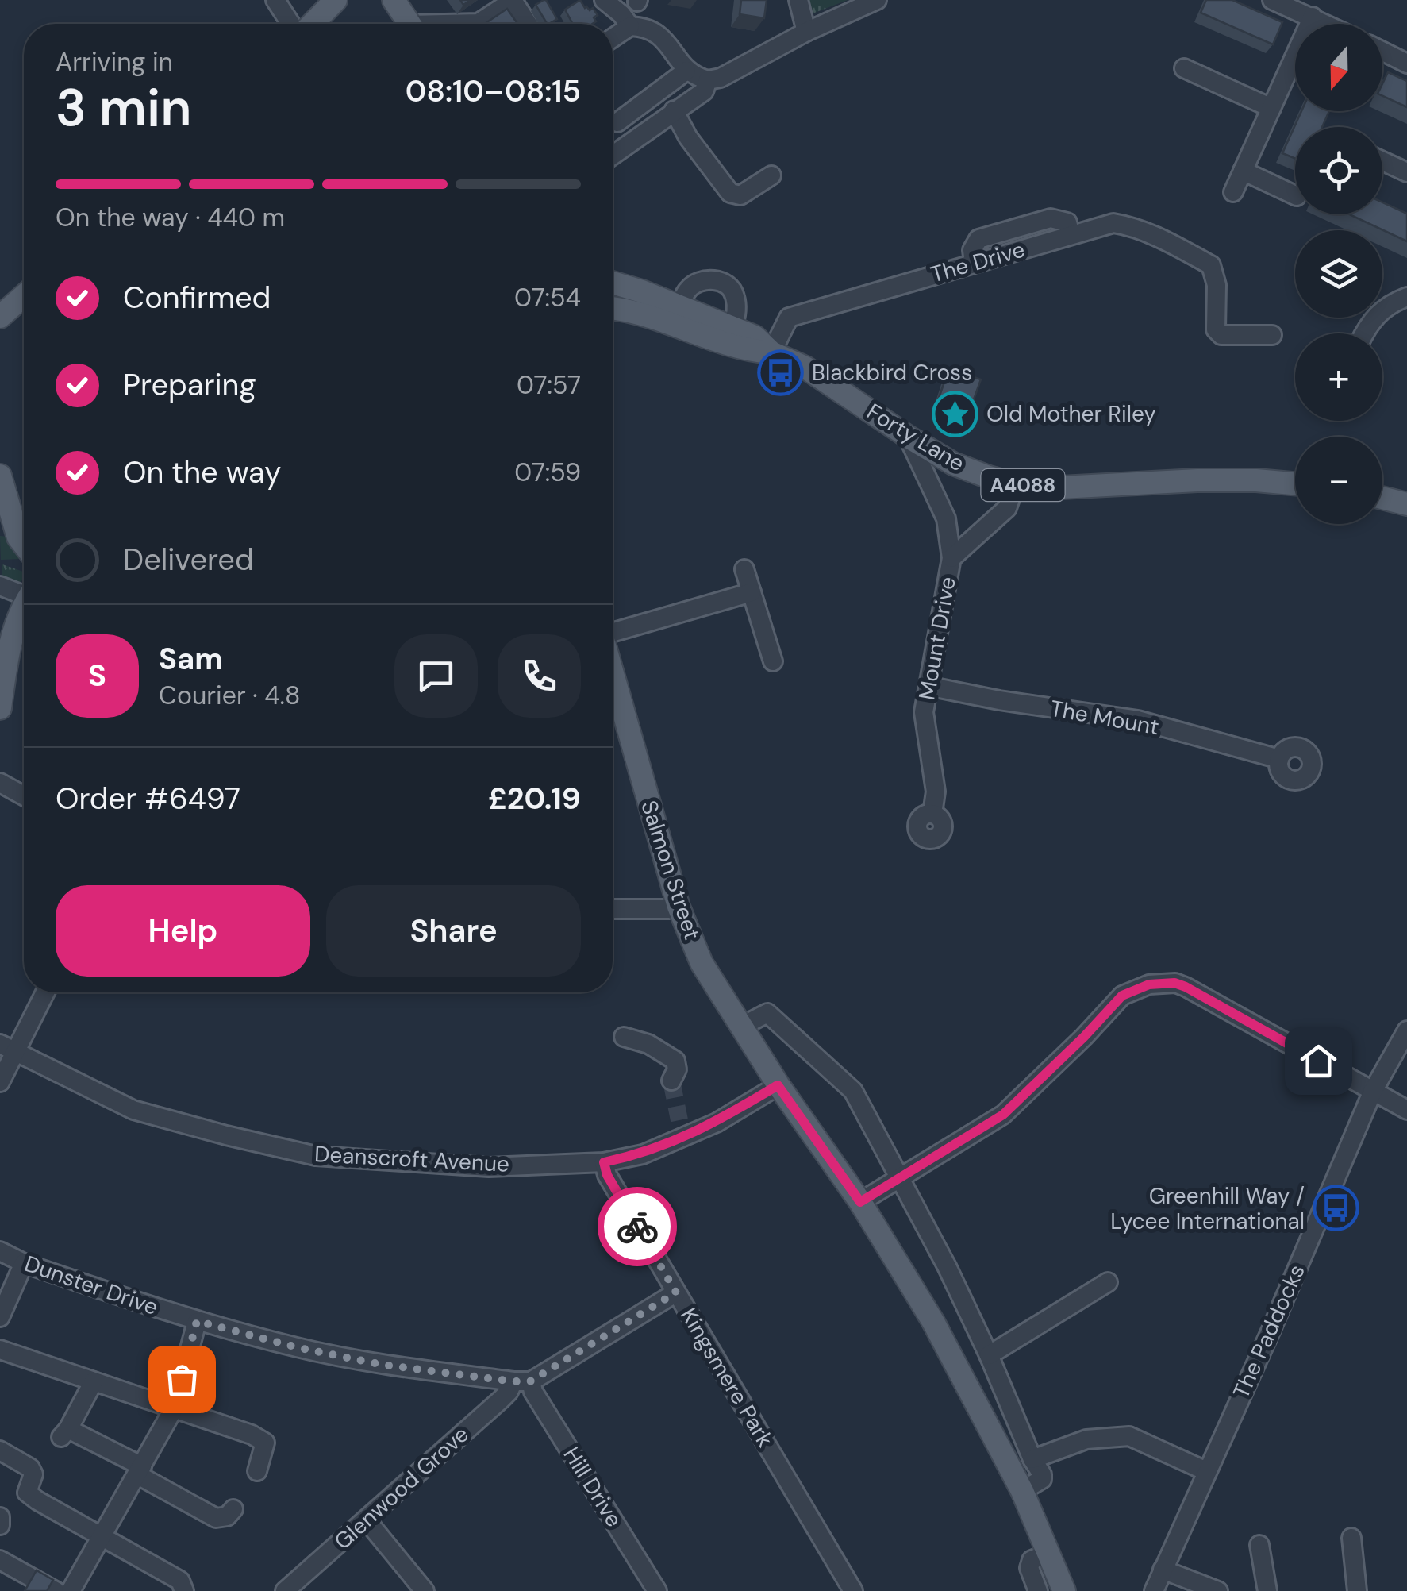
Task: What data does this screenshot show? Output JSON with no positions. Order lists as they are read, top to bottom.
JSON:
{
  "streets": {
    "main road": ["Forty Lane", "A4088", "Salmon Street"],
    "street": [
      "The Drive",
      "Mount Drive",
      "The Mount",
      "Deanscroft Avenue",
      "Dunster Drive",
      "The Paddocks",
      "Kingsmere Park",
      "Hill Drive",
      "Glenwood Grove"
    ]
  },
  "crossings": [
    ["The Drive", "Forty Lane"],
    ["Forty Lane", "Mount Drive"],
    ["Mount Drive", "The Mount"],
    ["Salmon Street", "Deanscroft Avenue"],
    ["Deanscroft Avenue", "Kingsmere Park"],
    ["Dunster Drive", "Hill Drive"],
    ["Dunster Drive", "Glenwood Grove"],
    ["Hill Drive", "Glenwood Grove"]
  ],
  "places": {
    "bus stop": ["Blackbird Cross", "Greenhill Way / Lycee International"],
    "place": ["Old Mother Riley"]
  },
  "north": "bottom",
  "page": {
    "map_buttons": ["+", "−"],
    "heading": ["3 min", "Arriving in", "08:10–08:15"],
    "panel": [
      "Sam",
      "Courier · 4.8",
      "Order #6497",
      "£20.19"
    ],
    "bar": "On the way · 440 m",
    "list": [
      ["Confirmed", "07:54"],
      ["Preparing", "07:57"],
      ["On the way", "07:59"],
      "Delivered"
    ],
    "round": "S",
    "buttons": ["Help", "Share"]
  }
}
